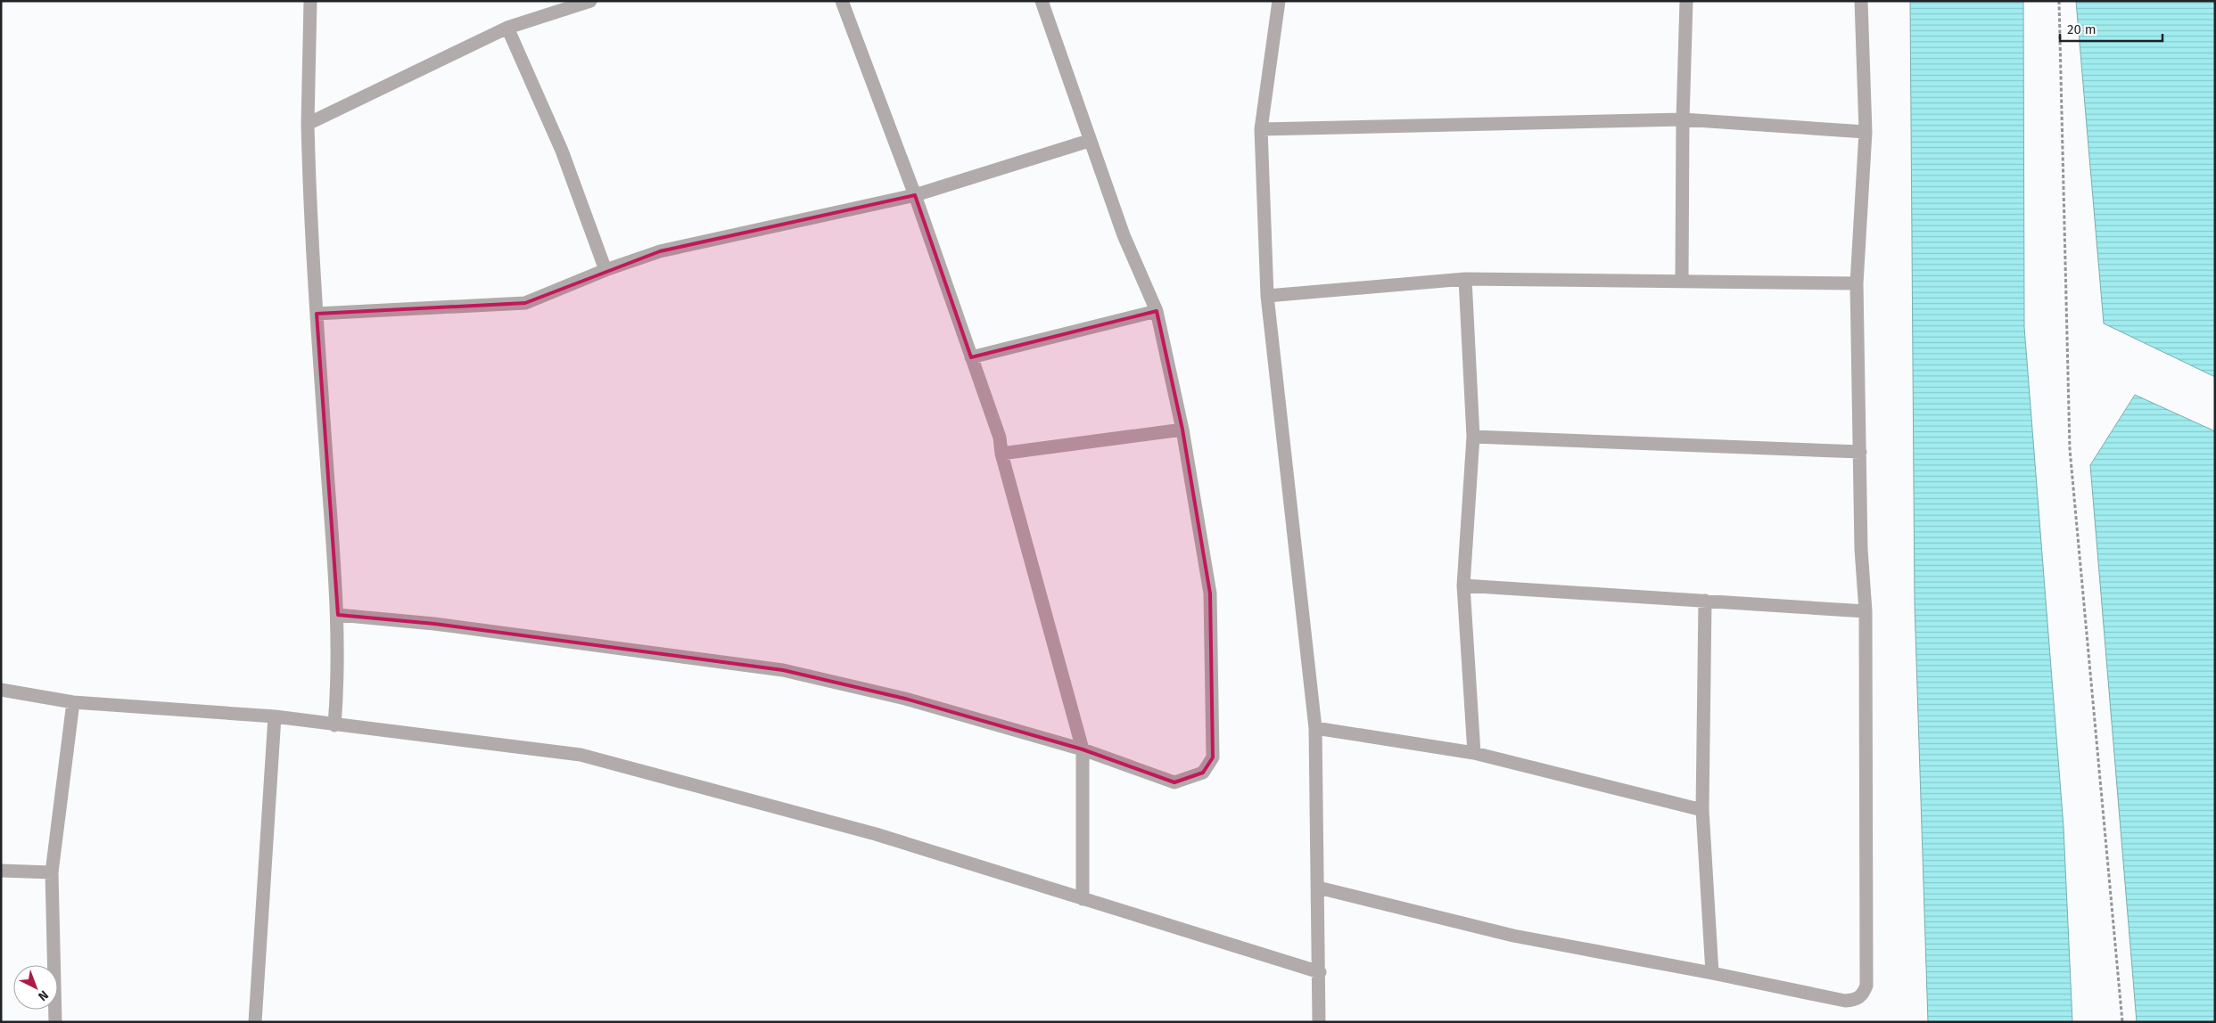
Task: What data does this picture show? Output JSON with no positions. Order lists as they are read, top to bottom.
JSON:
{
  "scale_bar": "20 m",
  "north": "bottom right"
}
